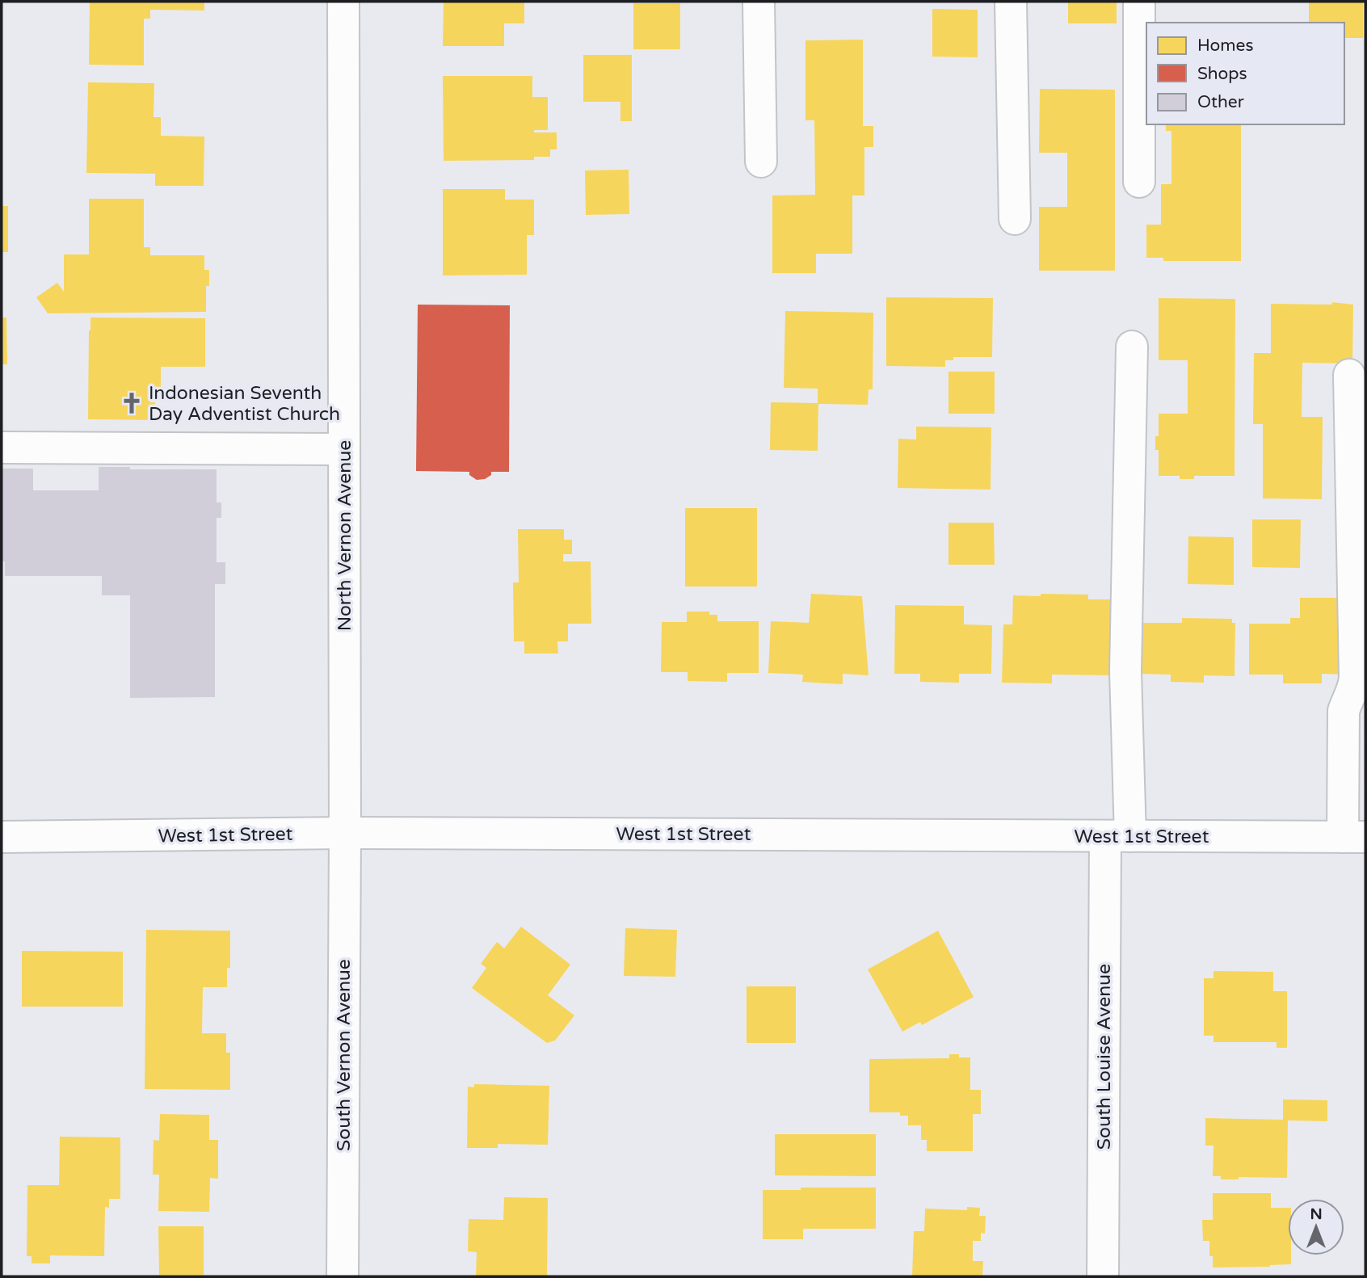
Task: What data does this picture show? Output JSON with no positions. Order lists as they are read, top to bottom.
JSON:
{
  "streets": {
    "street": [
      "North Vernon Avenue",
      "West 1st Street",
      "South Vernon Avenue",
      "South Louise Avenue"
    ]
  },
  "crossings": [
    ["North Vernon Avenue", "West 1st Street"],
    ["North Vernon Avenue", "South Vernon Avenue"],
    ["West 1st Street", "South Vernon Avenue"],
    ["West 1st Street", "South Louise Avenue"]
  ],
  "places": {
    "church": ["Indonesian Seventh Day Adventist Church"]
  },
  "legend": ["Homes", "Shops", "Other"],
  "north": "top"
}
